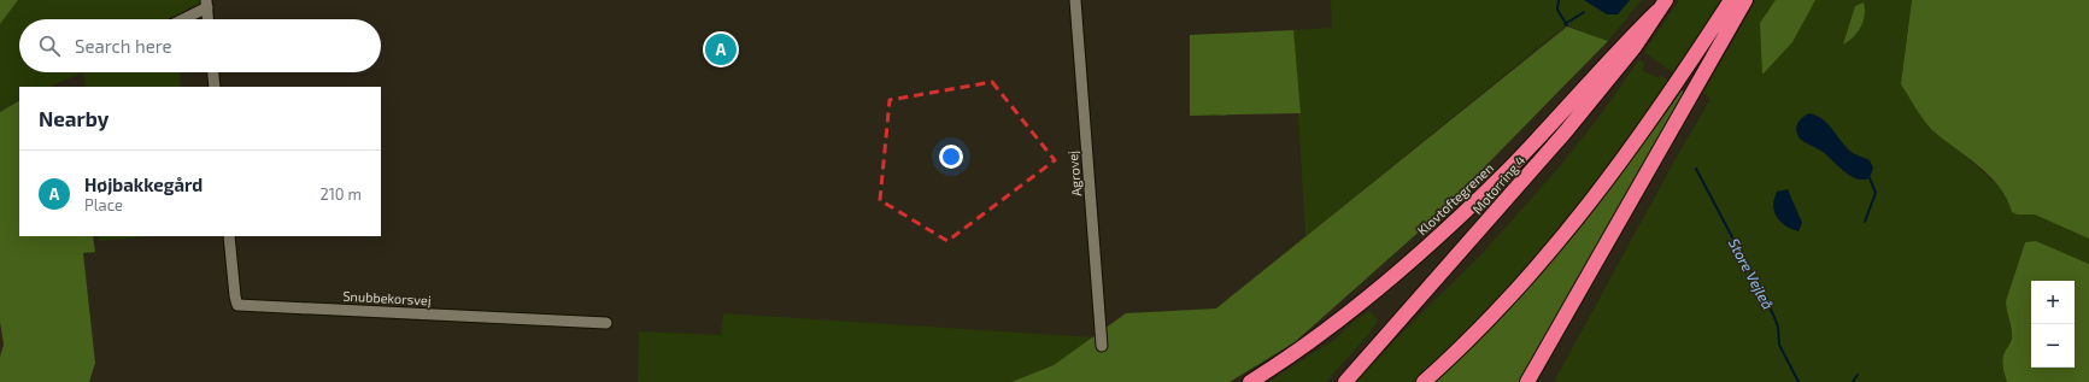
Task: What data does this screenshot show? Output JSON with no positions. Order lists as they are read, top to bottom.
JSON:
{
  "streets": {
    "highway": ["Motorring 4", "Klovtoftegrenen"],
    "street": ["Agrovej", "Snubbekorsvej"]
  },
  "crossings": [
    ["Motorring 4", "Klovtoftegrenen"]
  ],
  "water": ["Store Vejleå"],
  "page": {
    "search": "Search here",
    "pins": "A",
    "heading": "Nearby",
    "list": [
      {
        "mark": "A",
        "name": "Højbakkegård",
        "note": "Place",
        "value": "210 m"
      }
    ],
    "map_buttons": ["+", "−"]
  }
}
